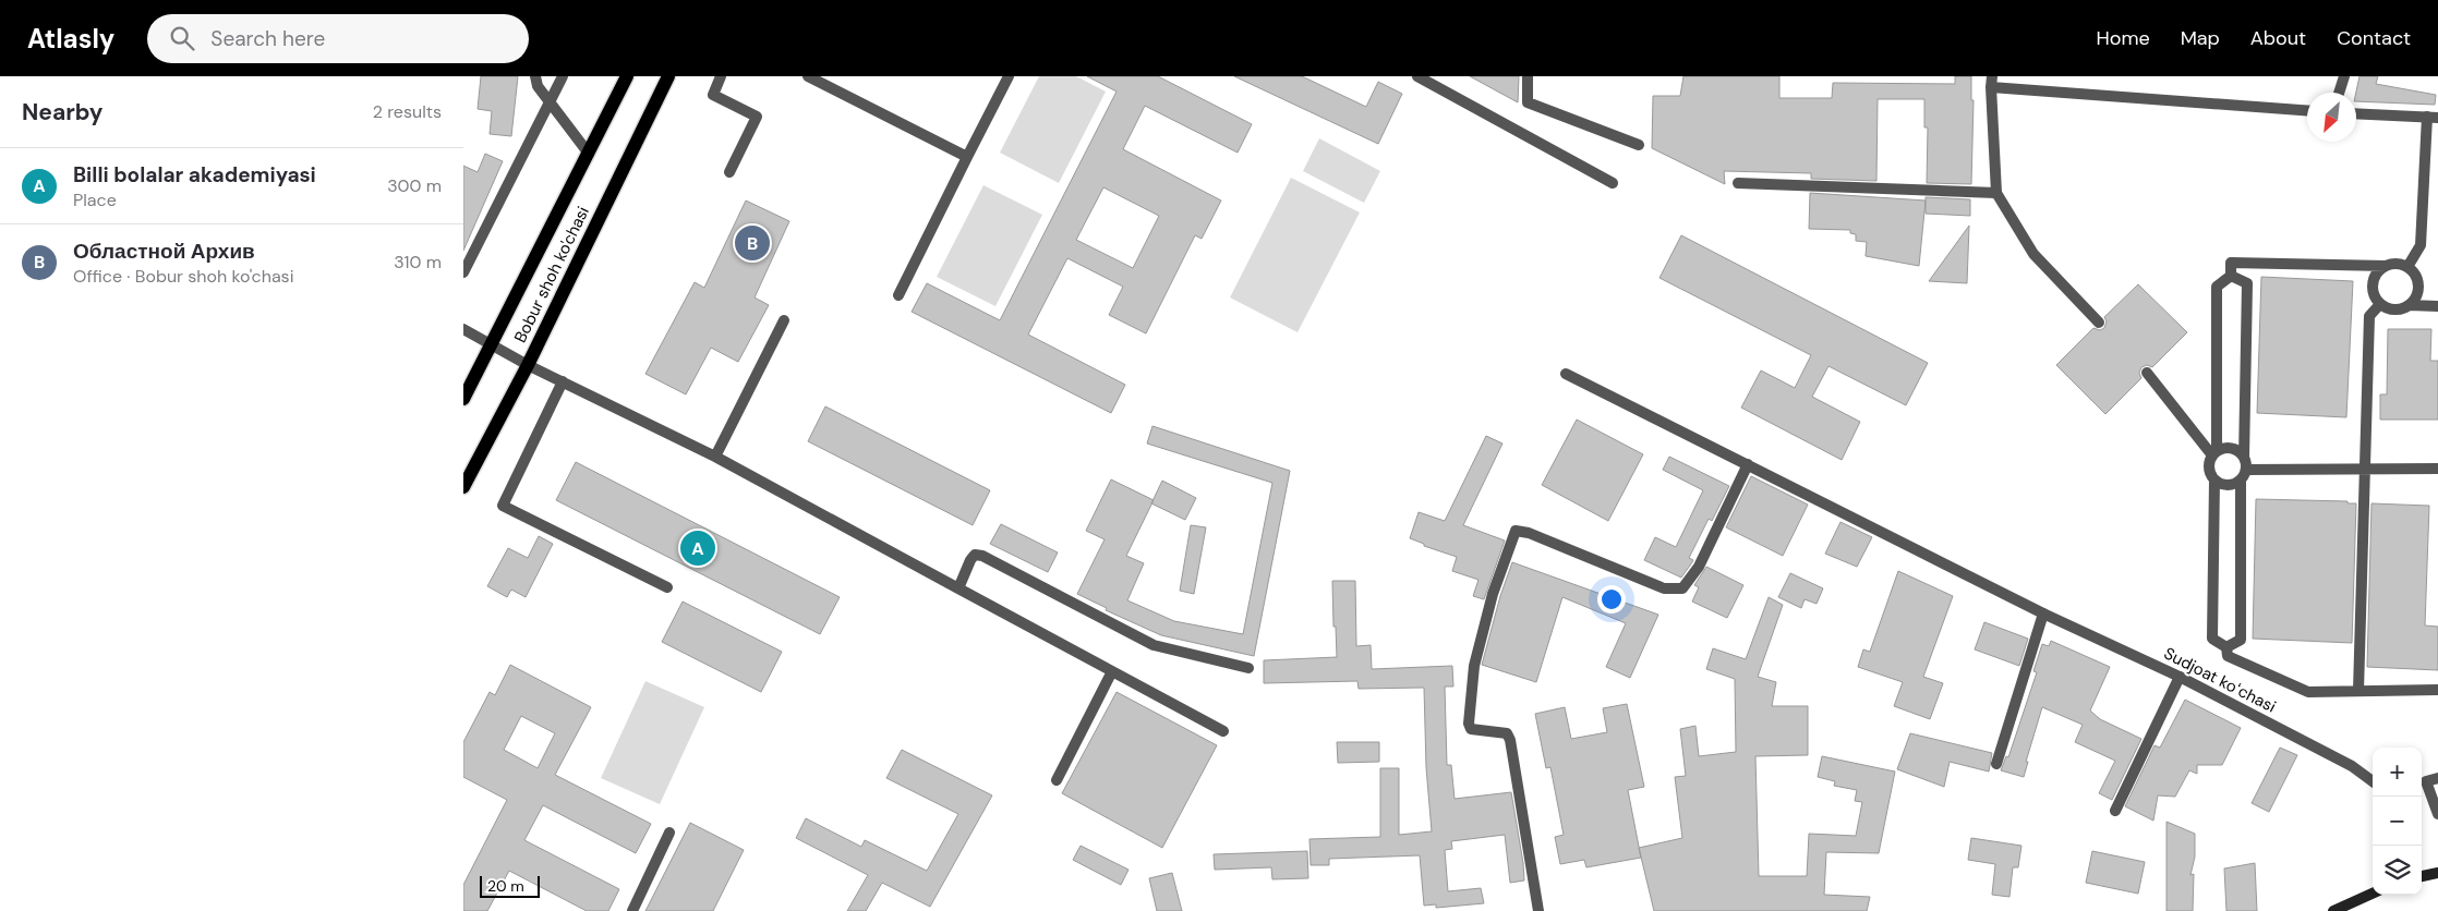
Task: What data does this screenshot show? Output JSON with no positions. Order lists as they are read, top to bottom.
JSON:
{
  "streets": {
    "main road": ["Bobur shoh ko'chasi"],
    "street": ["Sudjoat koʻchasi"]
  },
  "scale_bar": "20 m",
  "north": "bottom left",
  "page": {
    "header": "Atlasly",
    "search": "Search here",
    "nav": [
      "Home",
      "Map",
      "About",
      "Contact"
    ],
    "heading": ["Nearby", "2 results"],
    "list": [
      {
        "mark": "A",
        "name": "Billi bolalar akademiyasi",
        "note": "Place",
        "value": "300 m"
      },
      {
        "mark": "B",
        "name": "Областной Архив",
        "note": "Office · Bobur shoh ko'chasi",
        "value": "310 m"
      }
    ],
    "pins": ["B", "A"],
    "map_buttons": ["+", "−"],
    "scale": "20 m"
  }
}
